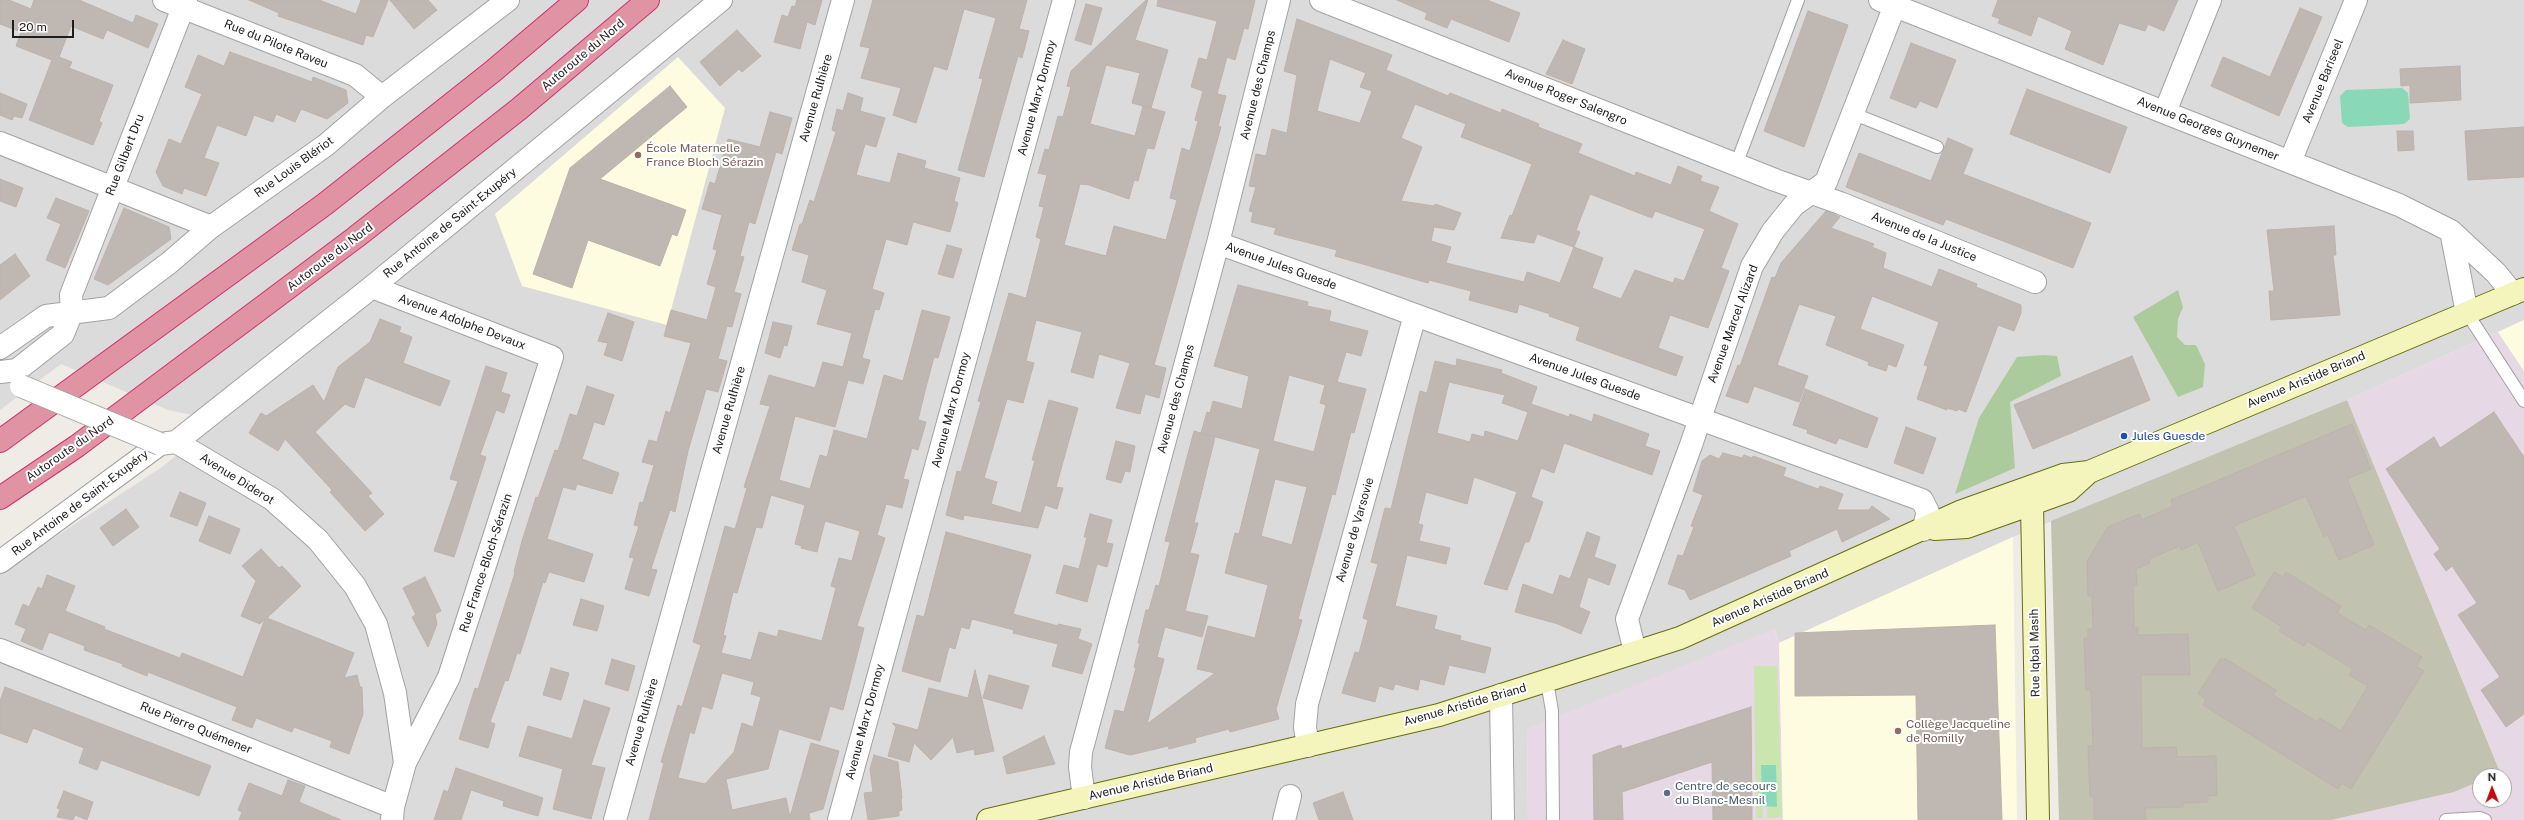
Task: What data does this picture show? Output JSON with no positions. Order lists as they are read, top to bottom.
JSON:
{
  "streets": {
    "highway": ["Autoroute du Nord"],
    "street": [
      "Rue du Pilote Raveu",
      "Avenue Bariseel",
      "Avenue des Champs",
      "Avenue Roger Salengro",
      "Avenue Rulhière",
      "Avenue Marx Dormoy",
      "Avenue Georges Guynemer",
      "Rue Gilbert Dru",
      "Rue Louis Blériot",
      "Rue Antoine de Saint-Exupéry",
      "Avenue de la Justice",
      "Avenue Jules Guesde",
      "Avenue Adolphe Devaux",
      "Avenue Marcel Alizard",
      "Avenue Aristide Briand",
      "Avenue Diderot",
      "Avenue de Varsovie",
      "Rue France-Bloch-Sérazin",
      "Rue Iqbal Masih",
      "Rue Pierre Quémener"
    ]
  },
  "crossings": [
    ["Rue du Pilote Raveu", "Rue Gilbert Dru"],
    ["Rue du Pilote Raveu", "Rue Louis Blériot"],
    ["Avenue Bariseel", "Avenue Georges Guynemer"],
    ["Avenue des Champs", "Avenue Jules Guesde"],
    ["Avenue des Champs", "Avenue Aristide Briand"],
    ["Avenue Roger Salengro", "Avenue de la Justice"],
    ["Avenue Roger Salengro", "Avenue Marcel Alizard"],
    ["Avenue Georges Guynemer", "Avenue Marcel Alizard"],
    ["Avenue Georges Guynemer", "Avenue Aristide Briand"],
    ["Rue Gilbert Dru", "Rue Louis Blériot"],
    ["Rue Antoine de Saint-Exupéry", "Avenue Adolphe Devaux"],
    ["Rue Antoine de Saint-Exupéry", "Avenue Diderot"],
    ["Avenue de la Justice", "Avenue Marcel Alizard"],
    ["Avenue Jules Guesde", "Avenue Marcel Alizard"],
    ["Avenue Jules Guesde", "Avenue Aristide Briand"],
    ["Avenue Jules Guesde", "Avenue de Varsovie"],
    ["Avenue Adolphe Devaux", "Rue France-Bloch-Sérazin"],
    ["Avenue Marcel Alizard", "Avenue Aristide Briand"],
    ["Avenue Aristide Briand", "Avenue de Varsovie"],
    ["Avenue Aristide Briand", "Rue Iqbal Masih"],
    ["Avenue Diderot", "Rue France-Bloch-Sérazin"],
    ["Avenue Diderot", "Rue Pierre Quémener"]
  ],
  "places": [
    "École Maternelle France Bloch Sérazin",
    "Jules Guesde",
    "Collège Jacqueline de Romilly",
    "Centre de secours du Blanc-Mesnil"
  ],
  "scale_bar": "20 m",
  "north": "top"
}
